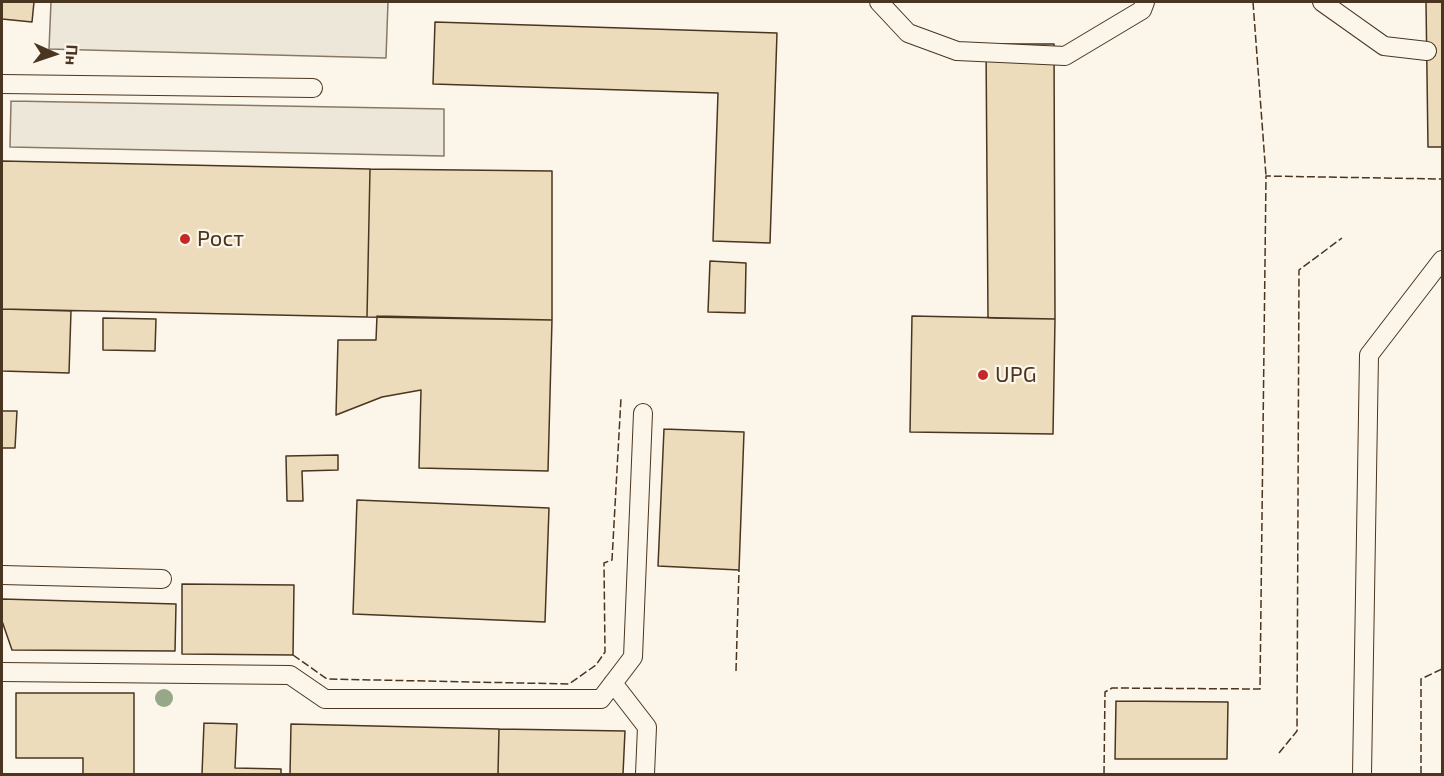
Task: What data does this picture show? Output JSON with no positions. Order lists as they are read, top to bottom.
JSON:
{
  "places": ["Рост", "UPG"],
  "north": "right"
}
